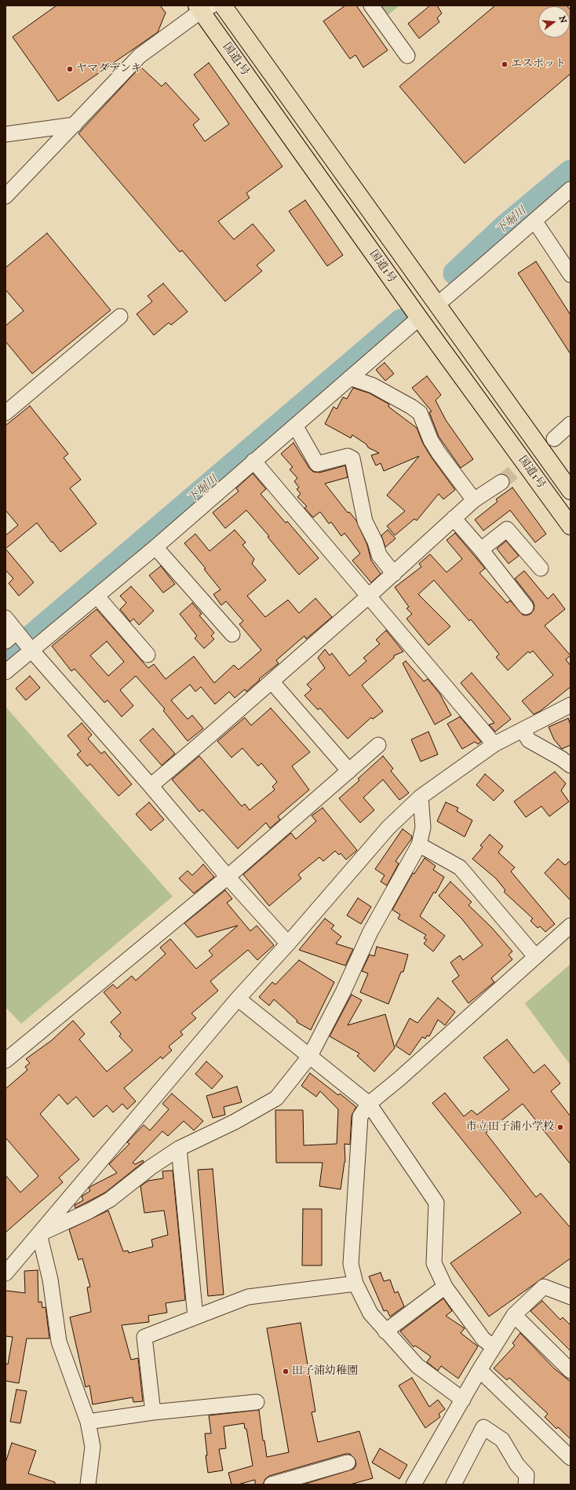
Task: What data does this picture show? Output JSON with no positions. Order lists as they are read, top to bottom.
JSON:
{
  "streets": {
    "highway": ["国道1号"]
  },
  "water": ["下堀川"],
  "places": [
    "エスポット",
    "ヤマダデンキ",
    "市立田子浦小学校",
    "田子浦幼稚園"
  ],
  "north": "right"
}
